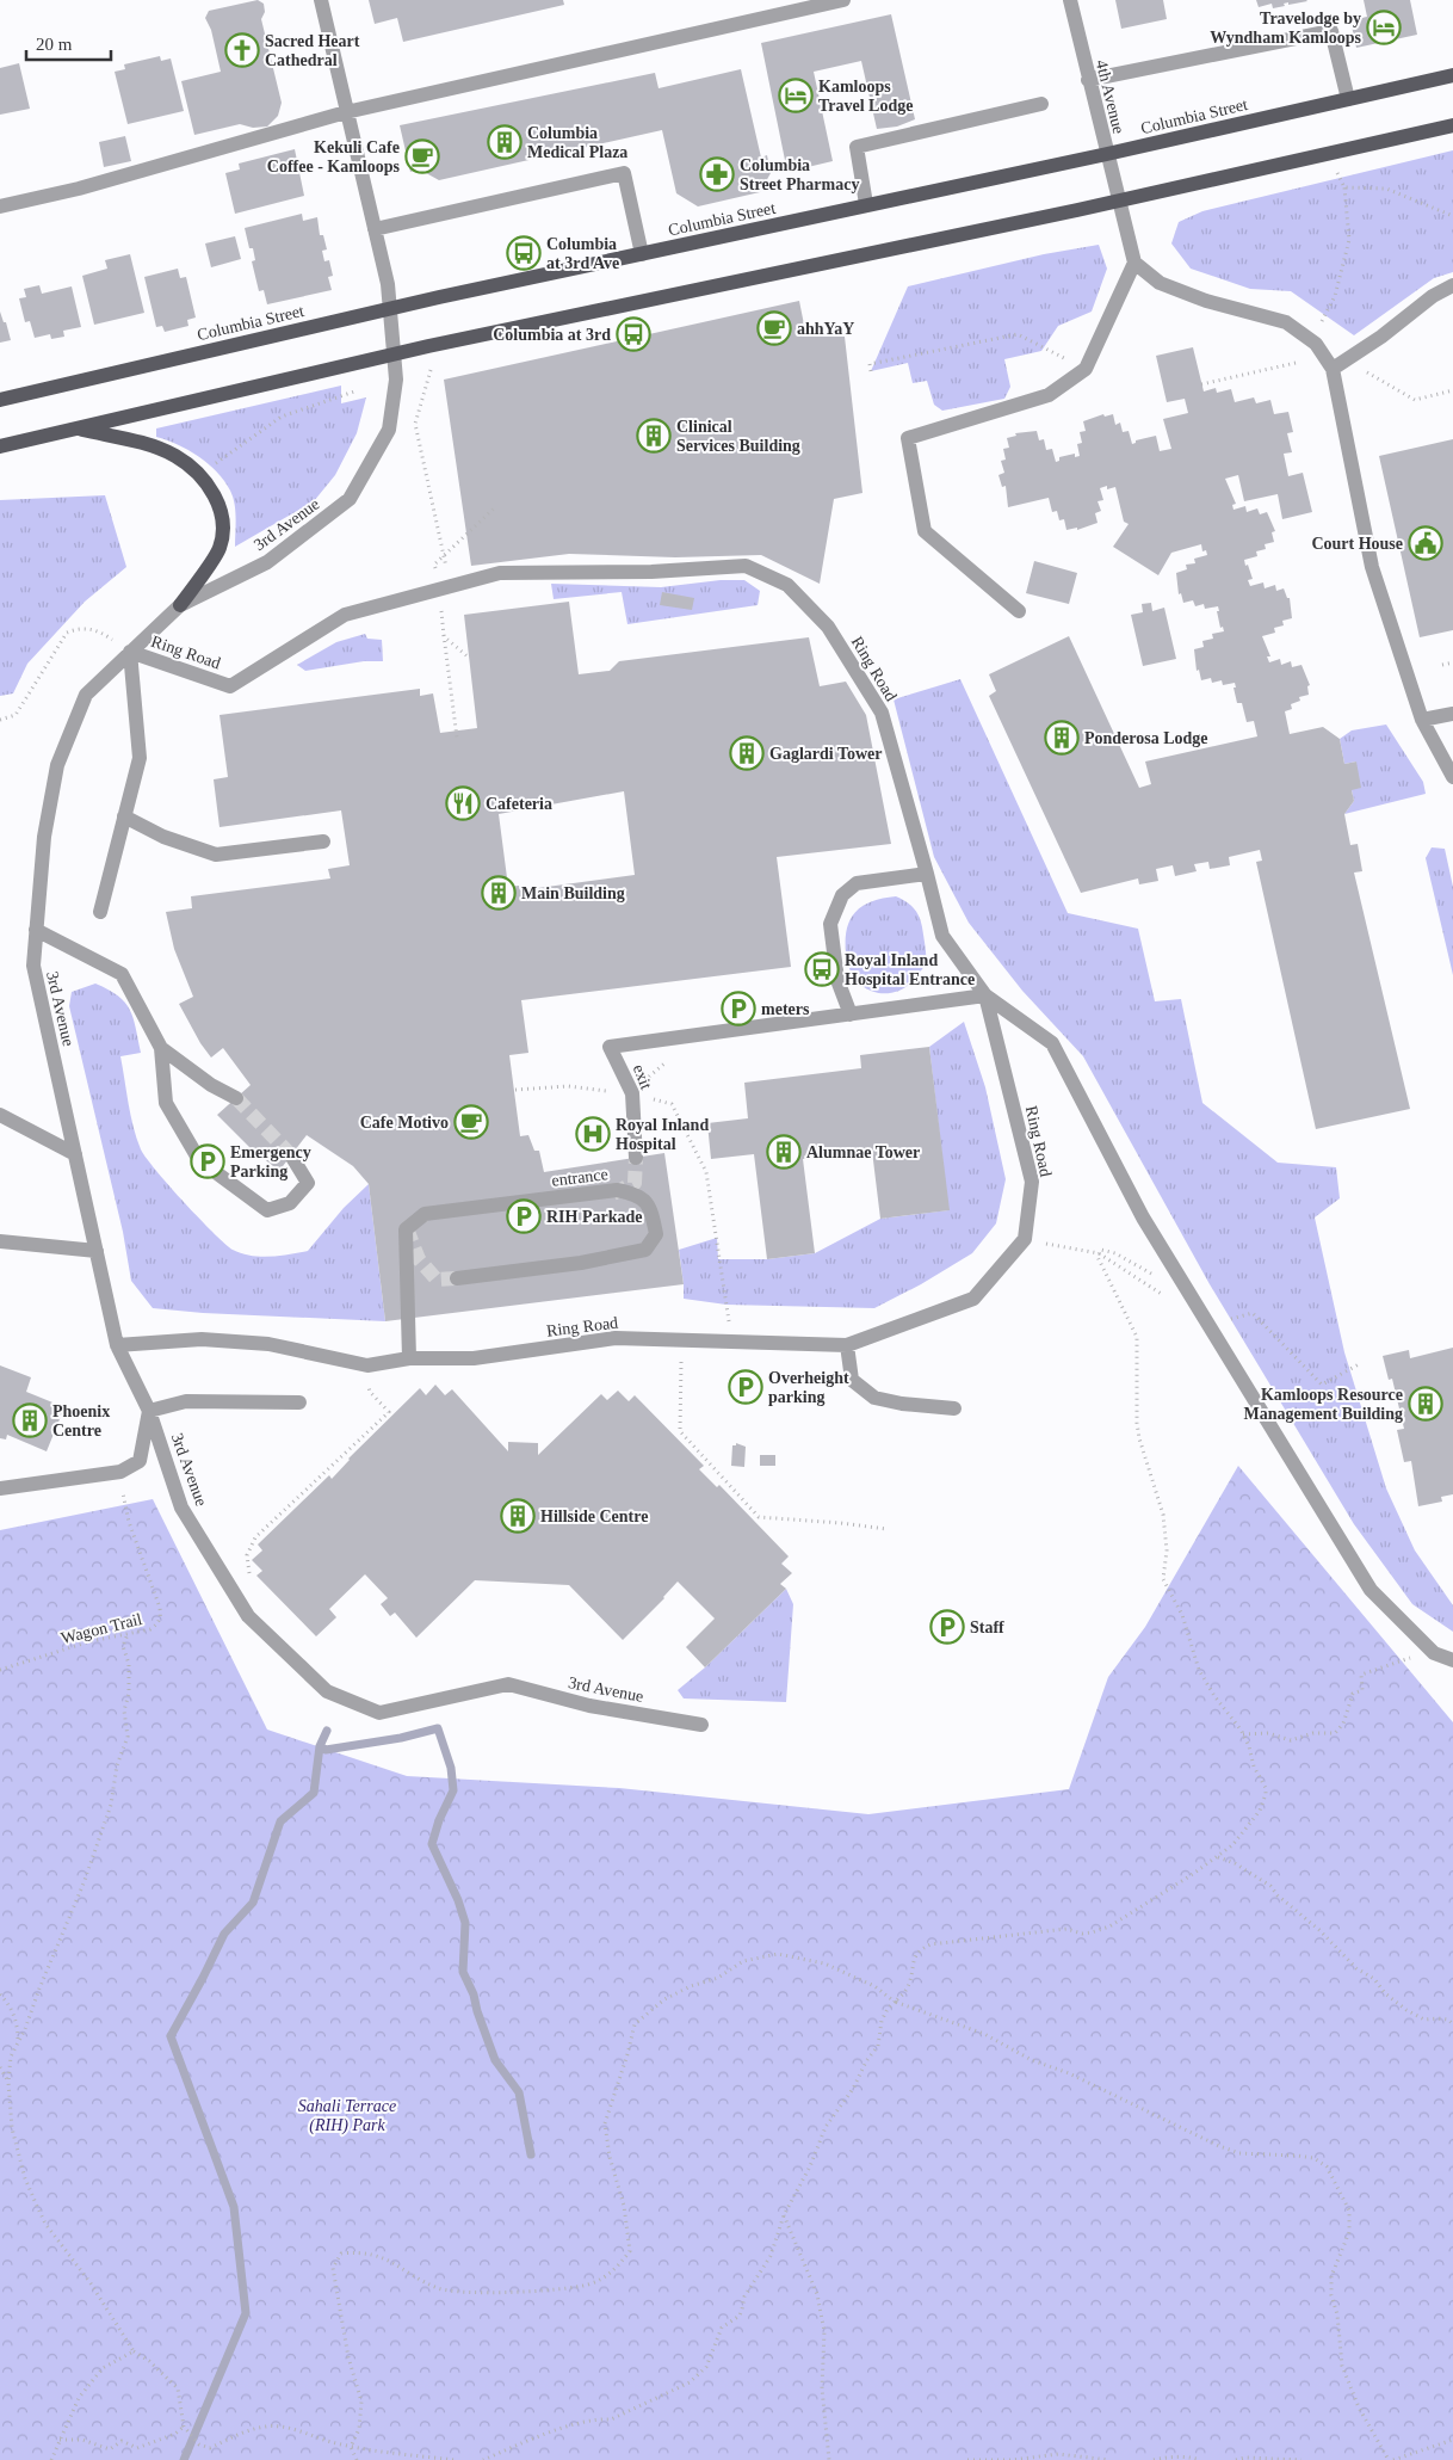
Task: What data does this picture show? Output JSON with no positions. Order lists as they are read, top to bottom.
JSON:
{
  "streets": {
    "main road": ["Columbia Street"],
    "street": [
      "4th Avenue",
      "3rd Avenue",
      "Ring Road",
      "exit",
      "entrance"
    ],
    "path": ["Wagon Trail"]
  },
  "crossings": [
    ["4th Avenue", "Columbia Street"],
    ["Columbia Street", "3rd Avenue"],
    ["3rd Avenue", "Ring Road"],
    ["Ring Road", "entrance"]
  ],
  "parks": ["Sahali Terrace (RIH) Park"],
  "places": {
    "hotel": ["Travelodge by Wyndham Kamloops", "Kamloops Travel Lodge"],
    "church": ["Sacred Heart Cathedral"],
    "building": [
      "Columbia Medical Plaza",
      "Clinical Services Building",
      "Ponderosa Lodge",
      "Gaglardi Tower",
      "Main Building",
      "Alumnae Tower",
      "Kamloops Resource Management Building",
      "Phoenix Centre",
      "Hillside Centre"
    ],
    "cafe": ["Kekuli Cafe Coffee - Kamloops", "ahhYaY", "Cafe Motivo"],
    "pharmacy": ["Columbia Street Pharmacy"],
    "bus stop": ["Columbia at 3rd Ave", "Columbia at 3rd", "Royal Inland Hospital Entrance"],
    "public building": ["Court House"],
    "restaurant": ["Cafeteria"],
    "parking": [
      "meters",
      "Emergency Parking",
      "RIH Parkade",
      "Overheight parking",
      "Staff"
    ],
    "hospital": ["Royal Inland Hospital"]
  },
  "scale_bar": "20 m"
}
